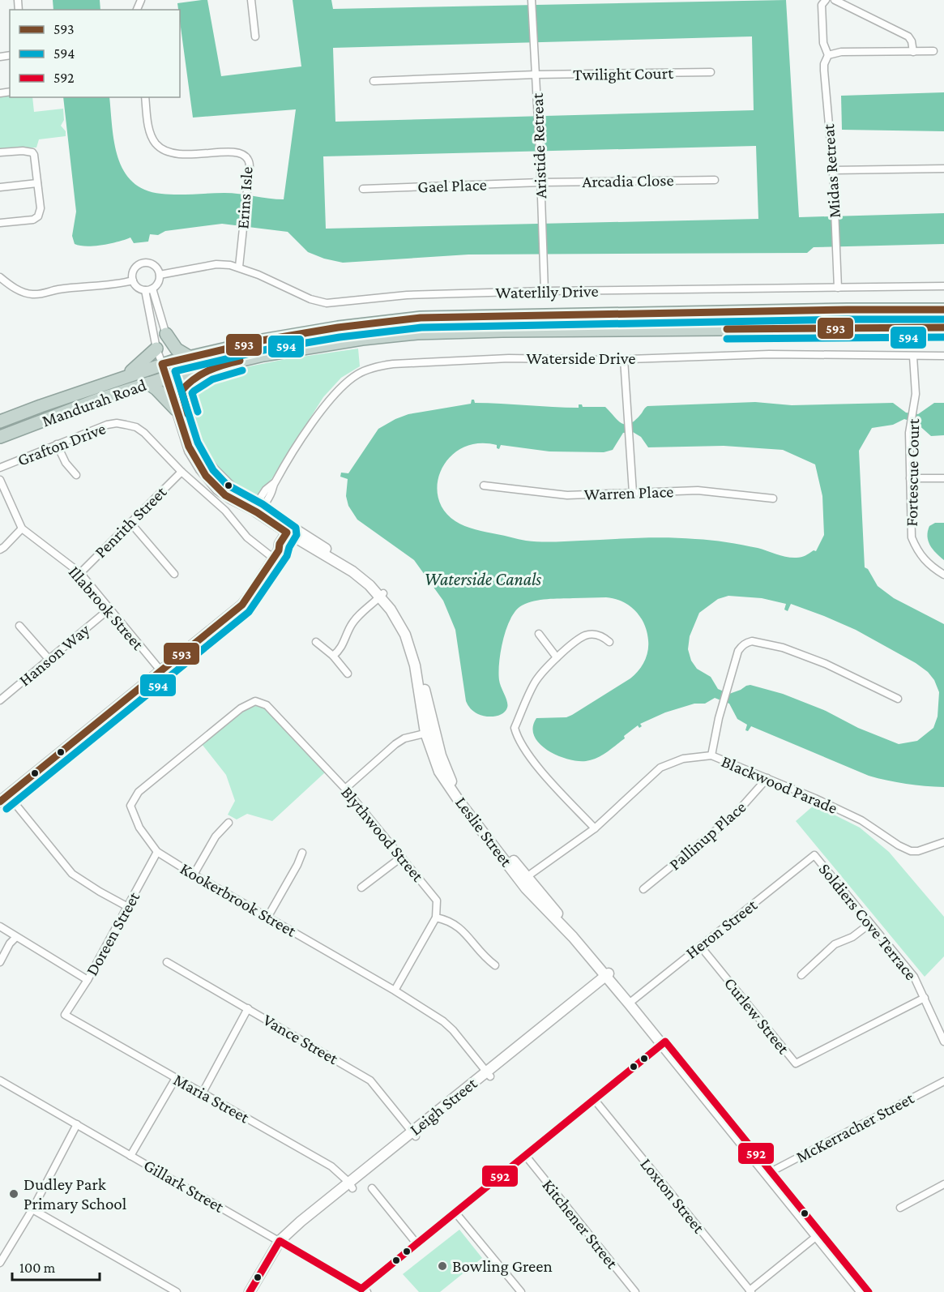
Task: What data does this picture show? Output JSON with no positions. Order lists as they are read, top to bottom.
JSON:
{
  "streets": {
    "highway": ["Mandurah Road"],
    "street": [
      "Twilight Court",
      "Aristide Retreat",
      "Midas Retreat",
      "Arcadia Close",
      "Gael Place",
      "Erins Isle",
      "Waterlily Drive",
      "Waterside Drive",
      "Grafton Drive",
      "Fortescue Court",
      "Warren Place",
      "Penrith Street",
      "Illabrook Street",
      "Hanson Way",
      "Blackwood Parade",
      "Leslie Street",
      "Blythwood Street",
      "Pallinup Place",
      "Kookerbrook Street",
      "Soldiers Cove Terrace",
      "Heron Street",
      "Doreen Street",
      "Curlew Street",
      "Vance Street",
      "Maria Street",
      "Leigh Street",
      "McKerracher Street",
      "Gillark Street",
      "Loxton Street",
      "Kitchener Street"
    ]
  },
  "crossings": [
    ["Twilight Court", "Aristide Retreat"],
    ["Aristide Retreat", "Arcadia Close"],
    ["Aristide Retreat", "Gael Place"],
    ["Aristide Retreat", "Waterlily Drive"],
    ["Midas Retreat", "Waterlily Drive"],
    ["Arcadia Close", "Gael Place"],
    ["Erins Isle", "Waterlily Drive"],
    ["Waterside Drive", "Fortescue Court"],
    ["Waterside Drive", "Leslie Street"],
    ["Mandurah Road", "Leslie Street"],
    ["Grafton Drive", "Penrith Street"],
    ["Penrith Street", "Illabrook Street"],
    ["Illabrook Street", "Hanson Way"],
    ["Blackwood Parade", "Leslie Street"],
    ["Blackwood Parade", "Pallinup Place"],
    ["Leslie Street", "Heron Street"],
    ["Leslie Street", "Leigh Street"],
    ["Leslie Street", "McKerracher Street"],
    ["Blythwood Street", "Kookerbrook Street"],
    ["Kookerbrook Street", "Doreen Street"],
    ["Kookerbrook Street", "Leigh Street"],
    ["Soldiers Cove Terrace", "Heron Street"],
    ["Soldiers Cove Terrace", "Curlew Street"],
    ["Heron Street", "Curlew Street"],
    ["Doreen Street", "Maria Street"],
    ["Vance Street", "Leigh Street"],
    ["Maria Street", "Leigh Street"],
    ["Leigh Street", "Gillark Street"]
  ],
  "water": ["Waterside Canals"],
  "places": ["Dudley Park Primary School", "Bowling Green"],
  "lines": ["transit line 593", "transit line 594", "transit line 592"],
  "legend": ["593", "594", "592"],
  "scale_bar": "100 m"
}
